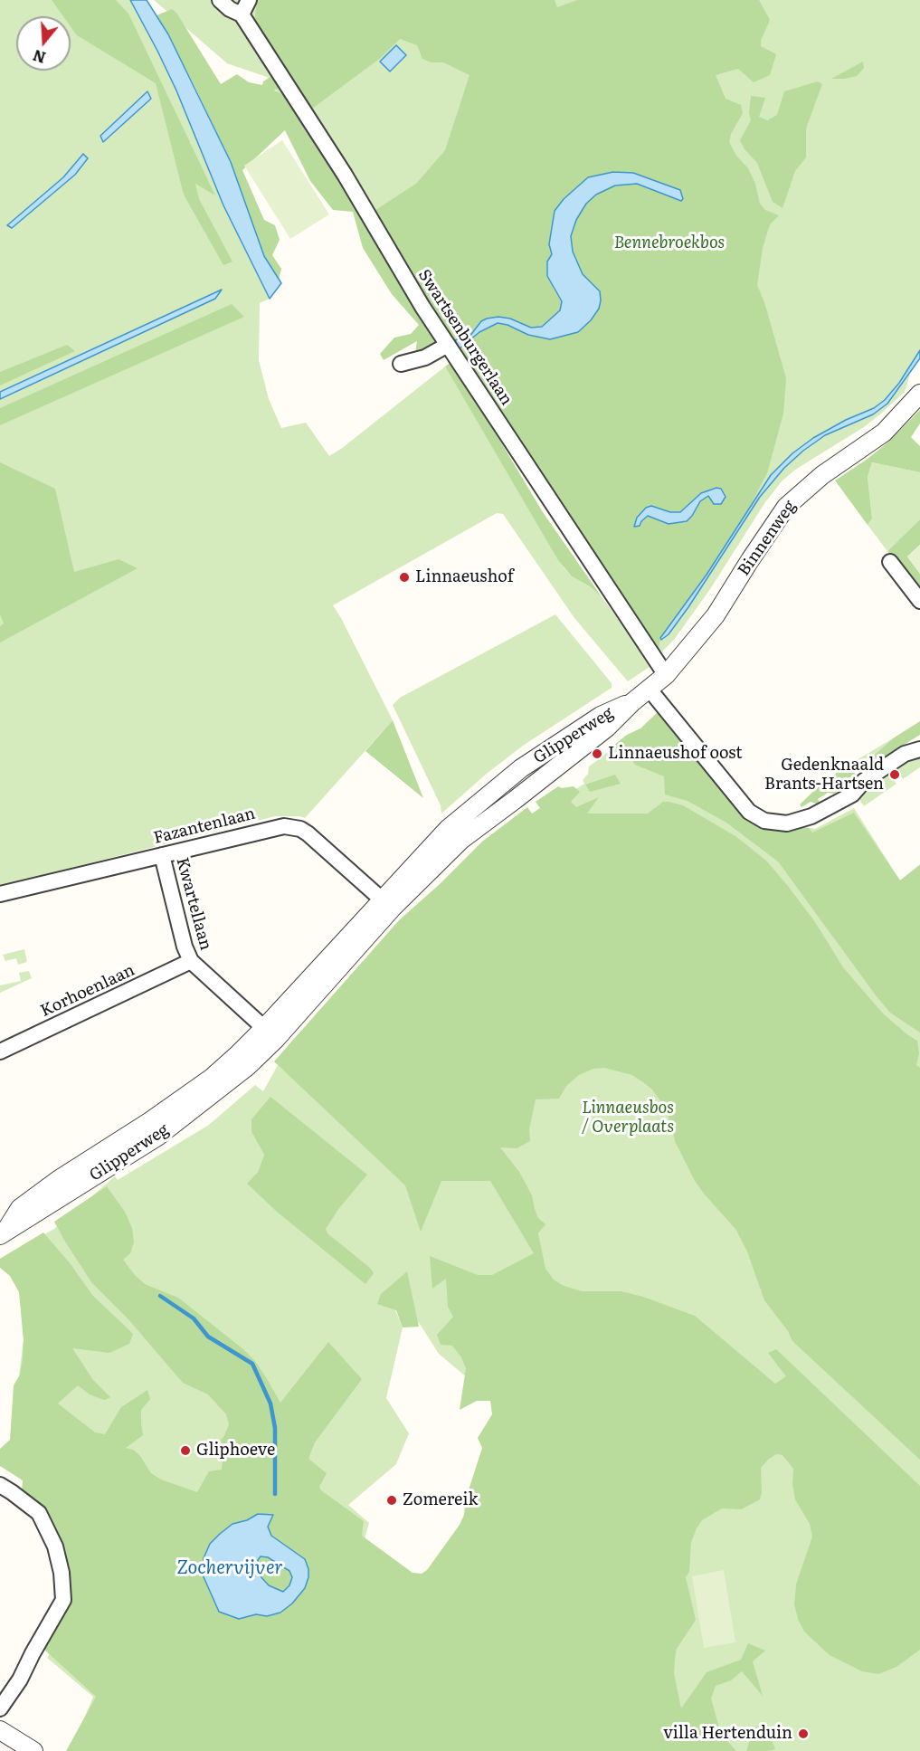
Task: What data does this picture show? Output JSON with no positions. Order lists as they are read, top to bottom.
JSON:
{
  "streets": {
    "street": [
      "Swartsenburgerlaan",
      "Binnenweg",
      "Glipperweg",
      "Fazantenlaan",
      "Kwartellaan",
      "Korhoenlaan"
    ]
  },
  "crossings": [
    ["Swartsenburgerlaan", "Binnenweg"],
    ["Binnenweg", "Glipperweg"],
    ["Glipperweg", "Fazantenlaan"],
    ["Glipperweg", "Kwartellaan"],
    ["Fazantenlaan", "Kwartellaan"],
    ["Kwartellaan", "Korhoenlaan"]
  ],
  "water": ["Zochervijver"],
  "parks": ["Bennebroekbos", "Linnaeusbos / Overplaats"],
  "places": [
    "Linnaeushof",
    "Linnaeushof oost",
    "Gedenknaald Brants-Hartsen",
    "Gliphoeve",
    "Zomereik",
    "villa Hertenduin"
  ],
  "north": "bottom"
}
